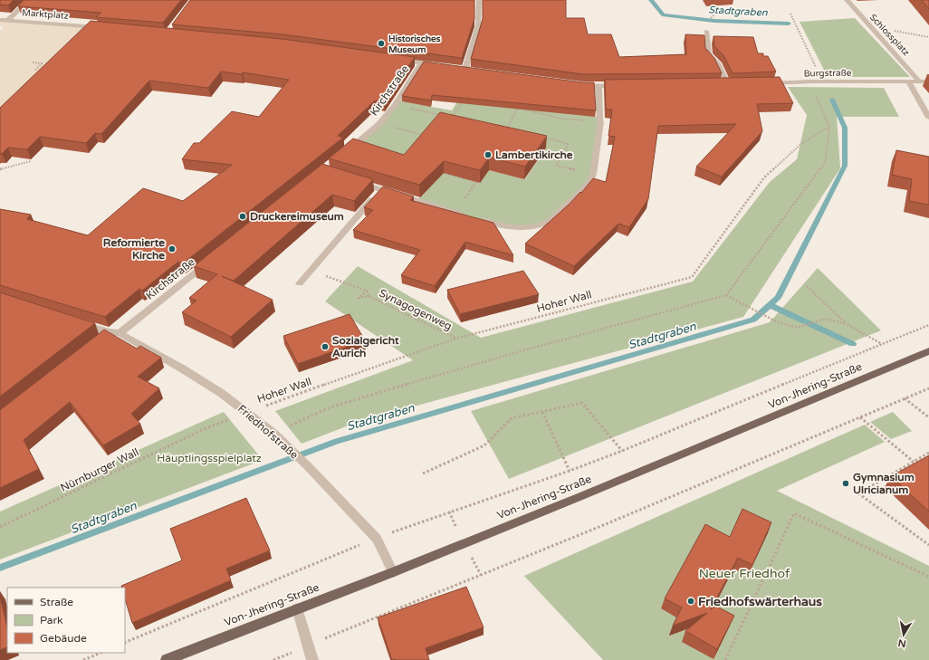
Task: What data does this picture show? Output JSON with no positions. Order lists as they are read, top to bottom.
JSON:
{
  "streets": {
    "main road": ["Von-Jhering-Straße"],
    "street": [
      "Marktplatz",
      "Schlossplatz",
      "Burgstraße",
      "Kirchstraße",
      "Friedhofstraße"
    ],
    "path": ["Hoher Wall", "Synagogenweg", "Nürnburger Wall"]
  },
  "crossings": [
    ["Schlossplatz", "Burgstraße"],
    ["Kirchstraße", "Friedhofstraße"],
    ["Hoher Wall", "Synagogenweg"],
    ["Hoher Wall", "Friedhofstraße"],
    ["Hoher Wall", "Nürnburger Wall"],
    ["Von-Jhering-Straße", "Friedhofstraße"],
    ["Friedhofstraße", "Nürnburger Wall"]
  ],
  "water": ["Stadtgraben"],
  "parks": ["Häuptlingsspielplatz", "Neuer Friedhof"],
  "places": [
    "Historisches Museum",
    "Lambertikirche",
    "Druckereimuseum",
    "Reformierte Kirche",
    "Sozialgericht Aurich",
    "Gymnasium Ulricianum",
    "Friedhofswärterhaus"
  ],
  "legend": ["Straße", "Park", "Gebäude"],
  "north": "bottom"
}
